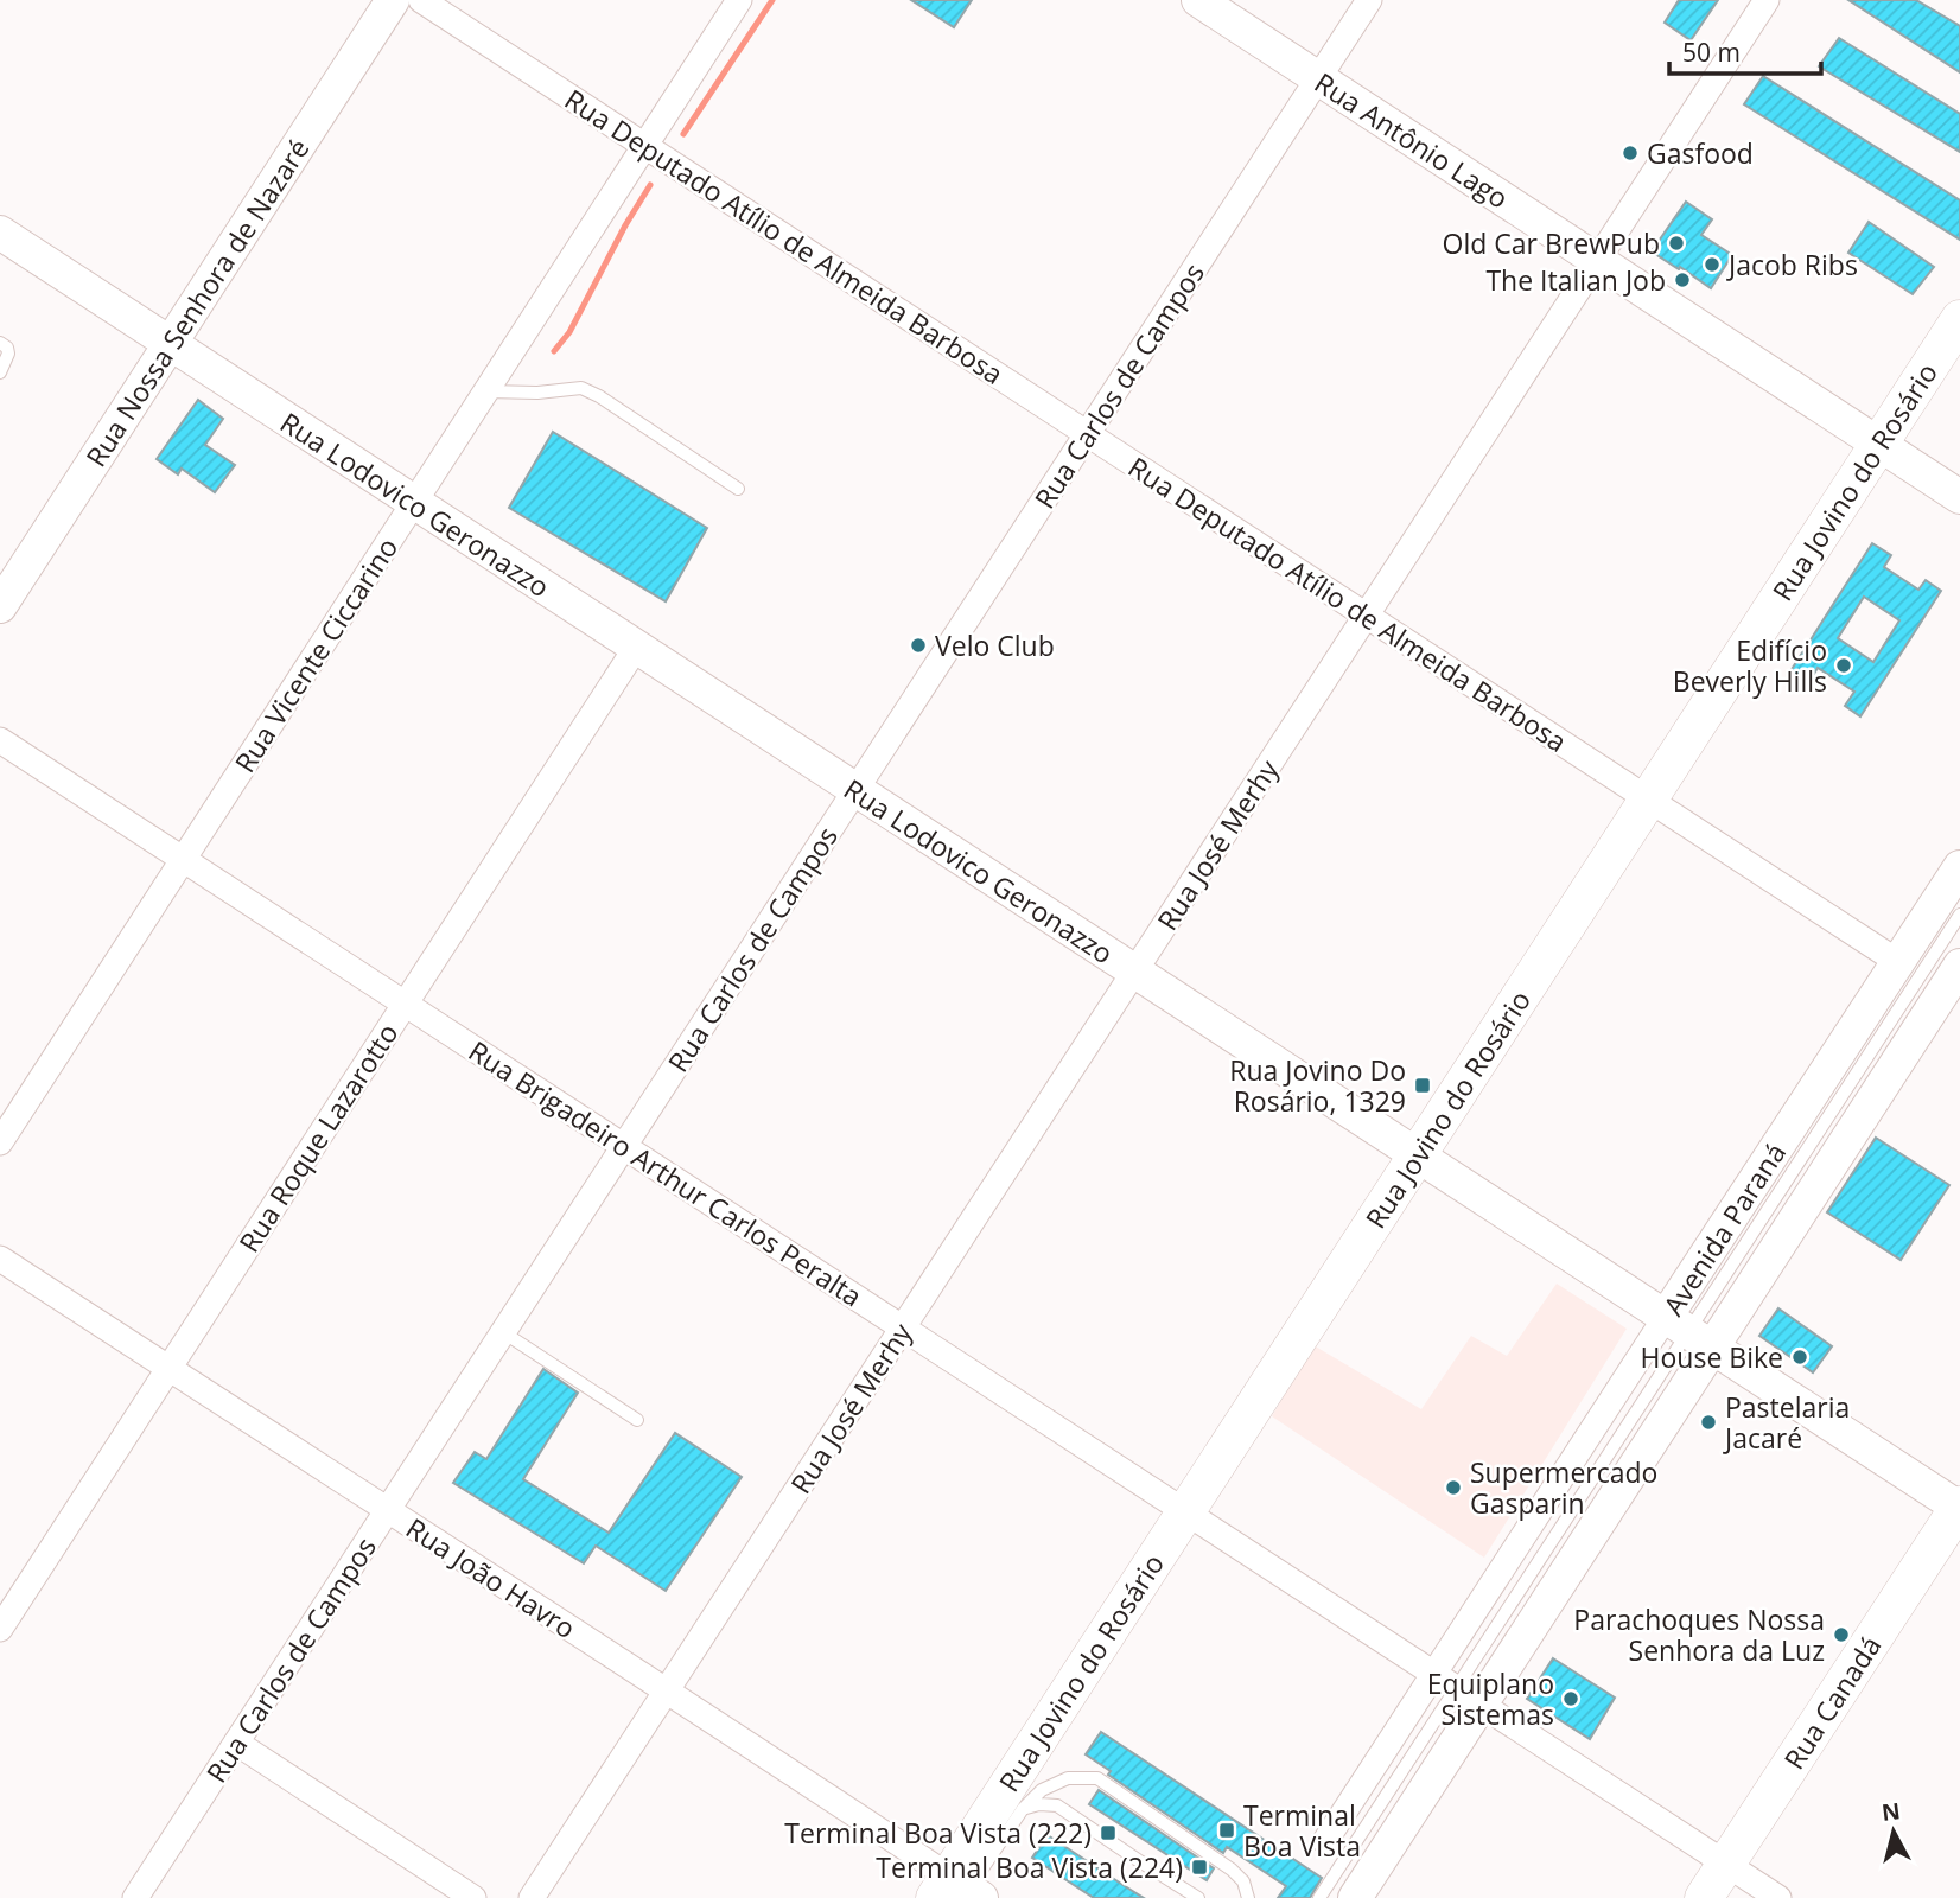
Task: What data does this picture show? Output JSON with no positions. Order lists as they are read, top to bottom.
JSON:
{
  "streets": {
    "main road": ["Rua Jovino do Rosário", "Rua Canadá"],
    "street": [
      "Rua Antônio Lago",
      "Rua Deputado Atílio de Almeida Barbosa",
      "Rua Nossa Senhora de Nazaré",
      "Rua Carlos de Campos",
      "Rua Lodovico Geronazzo",
      "Rua Vicente Ciccarino",
      "Rua José Merhy",
      "Rua Roque Lazarotto",
      "Rua Brigadeiro Arthur Carlos Peralta",
      "Avenida Paraná",
      "Rua João Havro"
    ]
  },
  "crossings": [
    ["Rua Antônio Lago", "Rua Carlos de Campos"],
    ["Rua Antônio Lago", "Rua Jovino do Rosário"],
    ["Rua Antônio Lago", "Rua José Merhy"],
    ["Rua Deputado Atílio de Almeida Barbosa", "Rua Carlos de Campos"],
    ["Rua Deputado Atílio de Almeida Barbosa", "Rua Jovino do Rosário"],
    ["Rua Deputado Atílio de Almeida Barbosa", "Rua Vicente Ciccarino"],
    ["Rua Deputado Atílio de Almeida Barbosa", "Rua José Merhy"],
    ["Rua Deputado Atílio de Almeida Barbosa", "Avenida Paraná"],
    ["Rua Nossa Senhora de Nazaré", "Rua Lodovico Geronazzo"],
    ["Rua Carlos de Campos", "Rua Lodovico Geronazzo"],
    ["Rua Carlos de Campos", "Rua Brigadeiro Arthur Carlos Peralta"],
    ["Rua Carlos de Campos", "Rua João Havro"],
    ["Rua Jovino do Rosário", "Rua Lodovico Geronazzo"],
    ["Rua Jovino do Rosário", "Rua Brigadeiro Arthur Carlos Peralta"],
    ["Rua Jovino do Rosário", "Rua João Havro"],
    ["Rua Lodovico Geronazzo", "Rua Vicente Ciccarino"],
    ["Rua Lodovico Geronazzo", "Rua José Merhy"],
    ["Rua Lodovico Geronazzo", "Rua Roque Lazarotto"],
    ["Rua Lodovico Geronazzo", "Avenida Paraná"],
    ["Rua Lodovico Geronazzo", "Rua Canadá"],
    ["Rua Vicente Ciccarino", "Rua Brigadeiro Arthur Carlos Peralta"],
    ["Rua José Merhy", "Rua Brigadeiro Arthur Carlos Peralta"],
    ["Rua José Merhy", "Rua João Havro"],
    ["Rua Roque Lazarotto", "Rua Brigadeiro Arthur Carlos Peralta"],
    ["Rua Roque Lazarotto", "Rua João Havro"],
    ["Rua Brigadeiro Arthur Carlos Peralta", "Avenida Paraná"],
    ["Rua Brigadeiro Arthur Carlos Peralta", "Rua Canadá"]
  ],
  "places": {
    "other": [
      "Gasfood",
      "Old Car BrewPub",
      "Jacob Ribs",
      "The Italian Job",
      "Velo Club",
      "Edifício Beverly Hills",
      "House Bike",
      "Pastelaria Jacaré",
      "Supermercado Gasparin",
      "Parachoques Nossa Senhora da Luz",
      "Equiplano Sistemas"
    ],
    "transit": [
      "Rua Jovino Do Rosário, 1329",
      "Terminal Boa Vista",
      "Terminal Boa Vista (222)",
      "Terminal Boa Vista (224)"
    ]
  },
  "scale_bar": "50 m",
  "north": "top"
}
